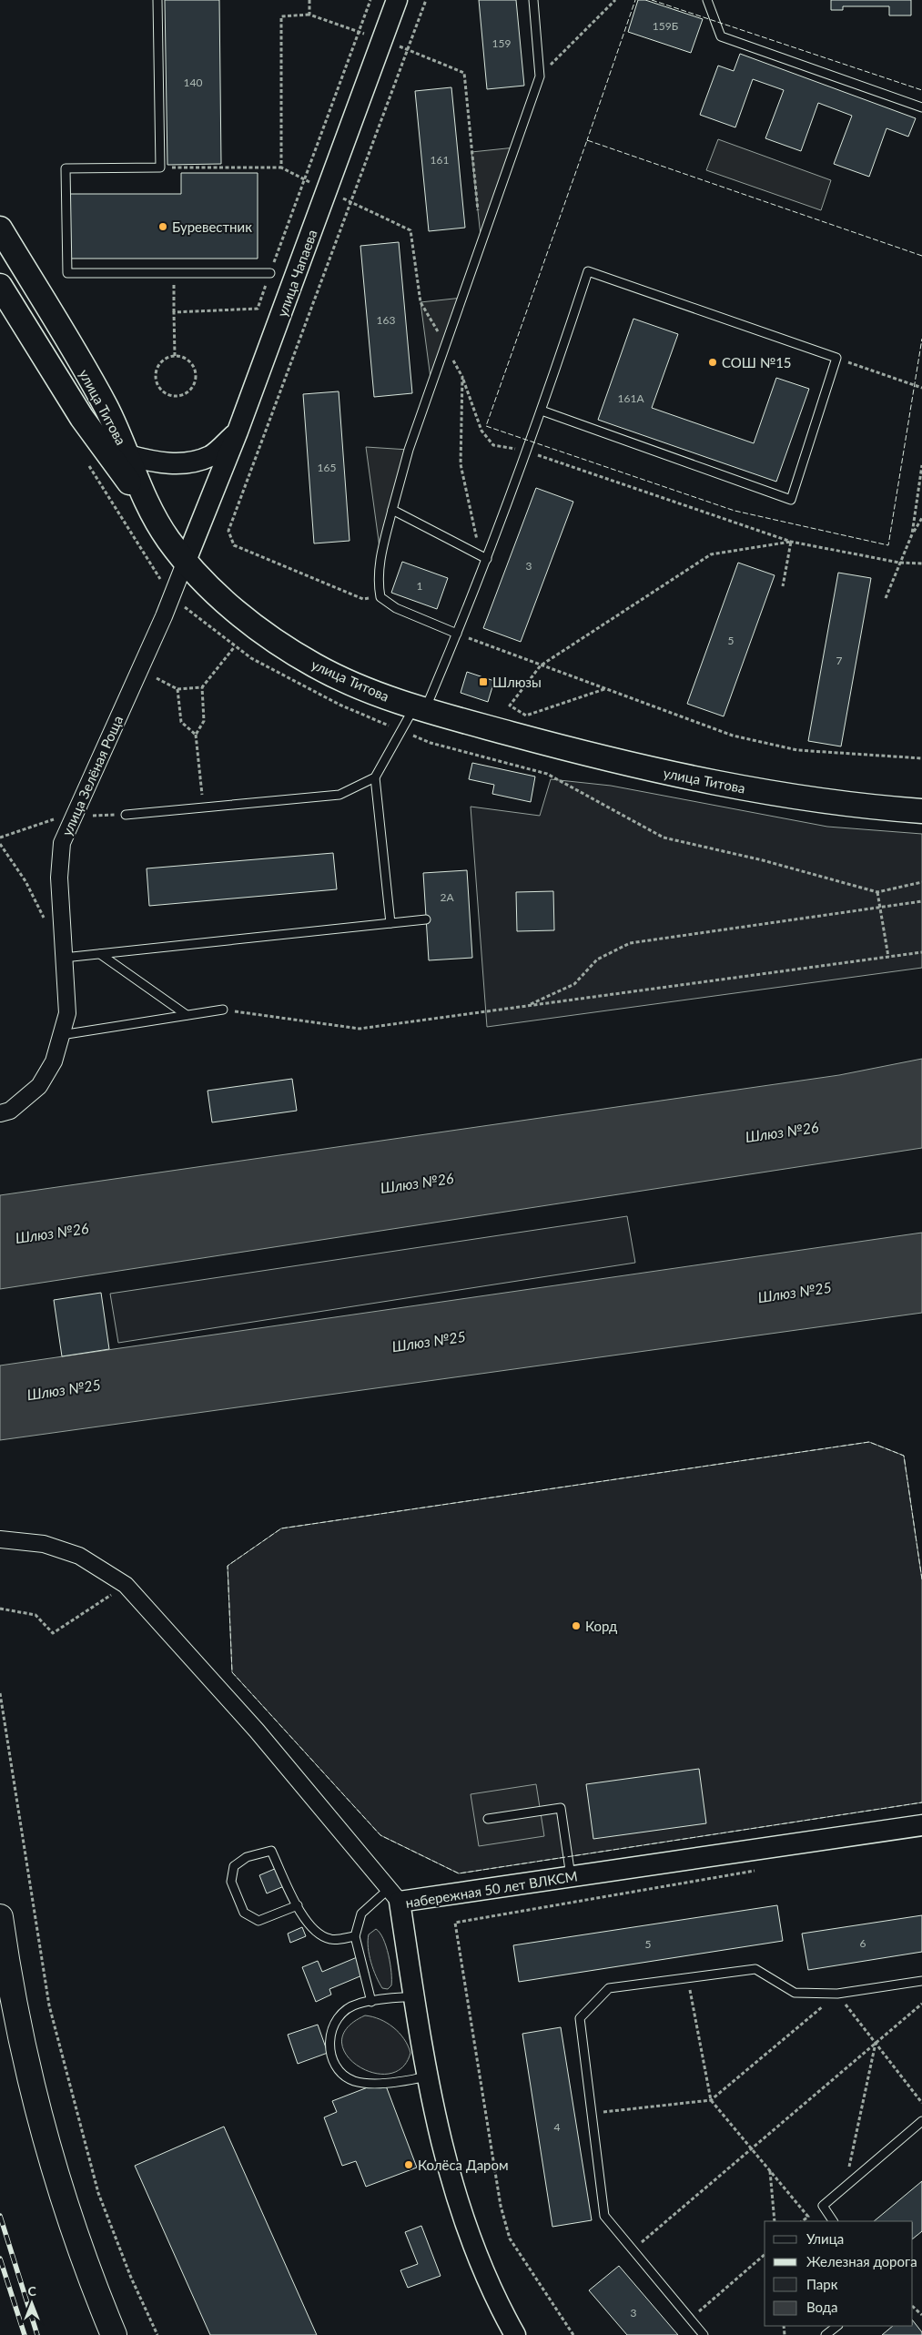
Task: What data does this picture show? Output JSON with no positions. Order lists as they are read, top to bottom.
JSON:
{
  "streets": {
    "main road": ["улица Титова"],
    "street": ["улица Чапаева", "улица Зелёная Роща", "набережная 50 лет ВЛКСМ"]
  },
  "crossings": [
    ["улица Чапаева", "улица Титова"],
    ["улица Титова", "улица Зелёная Роща"]
  ],
  "water": ["Шлюз №26", "Шлюз №25"],
  "places": {
    "other": [
      "Буревестник",
      "СОШ №15",
      "Корд",
      "Колёса Даром"
    ],
    "transit": ["Шлюзы"]
  },
  "house_numbers": [
    "159Б",
    "159",
    "140",
    "161",
    "163",
    "161А",
    "165",
    "3",
    "1",
    "5",
    "7",
    "2А",
    "6",
    "5",
    "4",
    "3"
  ],
  "legend": [
    "Улица",
    "Железная дорога",
    "Парк",
    "Вода"
  ],
  "north": "top"
}
